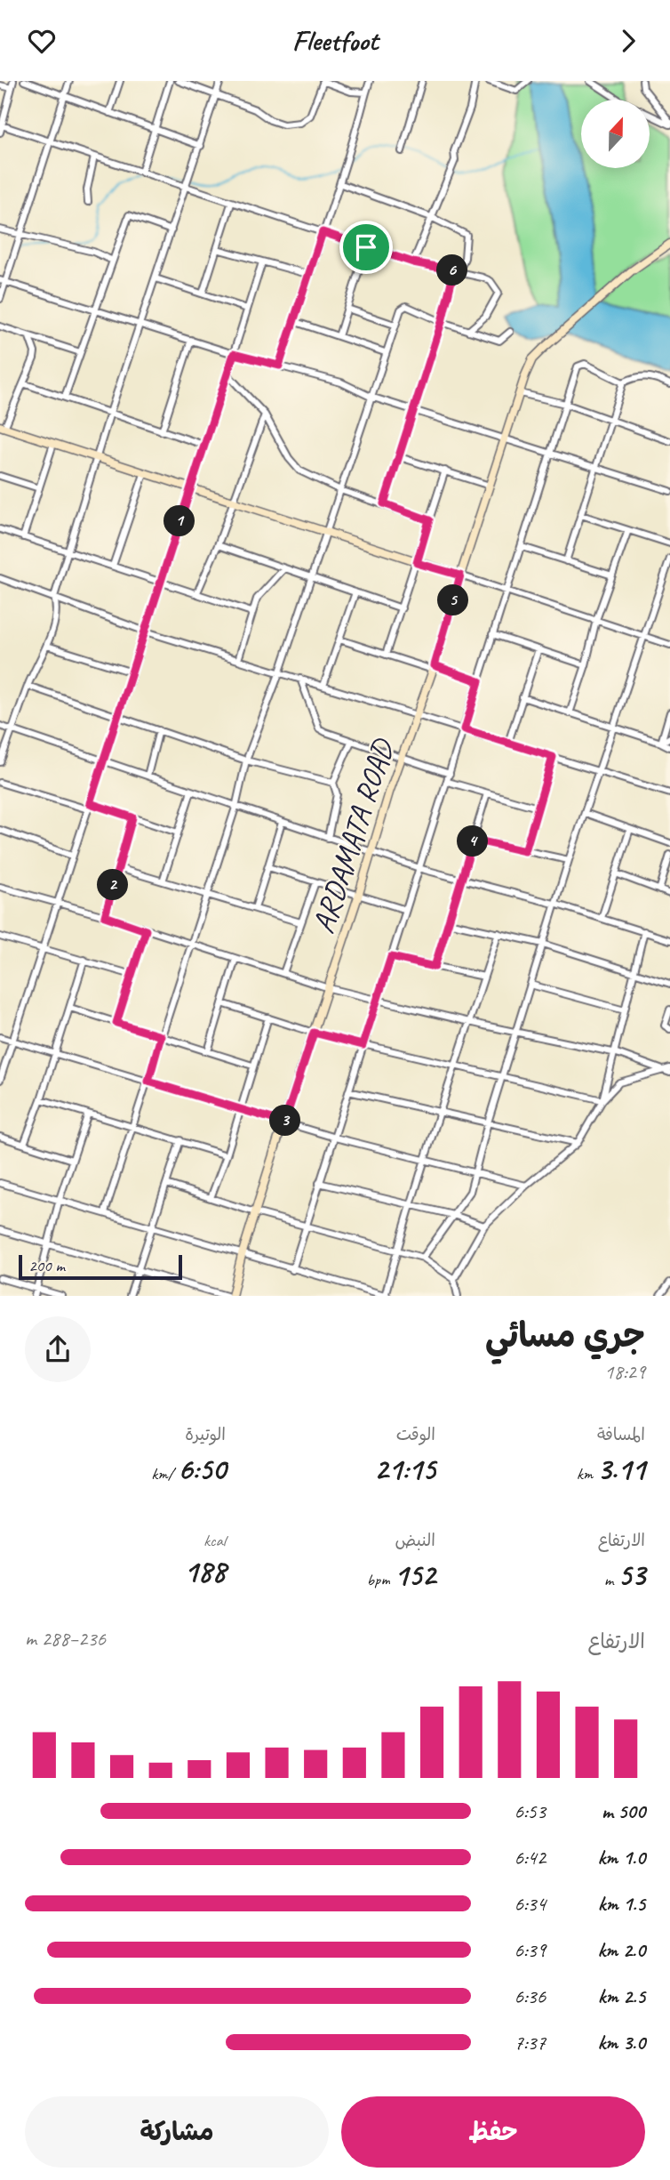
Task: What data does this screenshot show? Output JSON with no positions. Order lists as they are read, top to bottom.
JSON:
{
  "streets": {
    "main road": ["ARDAMATA ROAD"]
  },
  "scale_bar": "200 m",
  "north": "top",
  "page": {
    "header": "Fleetfoot",
    "pins": [
      "6",
      "1",
      "5",
      "4",
      "2",
      "3"
    ],
    "scale": "200 m",
    "heading": ["جري مسائي", "18:29"],
    "stats": [
      ["المسافة", "3.11 km"],
      ["الوقت", "21:15"],
      ["الوتيرة", "6:50 /km"],
      ["الارتفاع", "53 m"],
      ["النبض", "152 bpm"],
      ["kcal", "188"]
    ],
    "chart": ["الارتفاع", "236–288 m"],
    "list": [
      {
        "name": "500 m",
        "note": "6:53"
      },
      {
        "name": "1.0 km",
        "note": "6:42"
      },
      {
        "name": "1.5 km",
        "note": "6:34"
      },
      {
        "name": "2.0 km",
        "note": "6:39"
      },
      {
        "name": "2.5 km",
        "note": "6:36"
      },
      {
        "name": "3.0 km",
        "note": "7:37"
      }
    ],
    "buttons": ["حفظ", "مشاركة"]
  }
}
